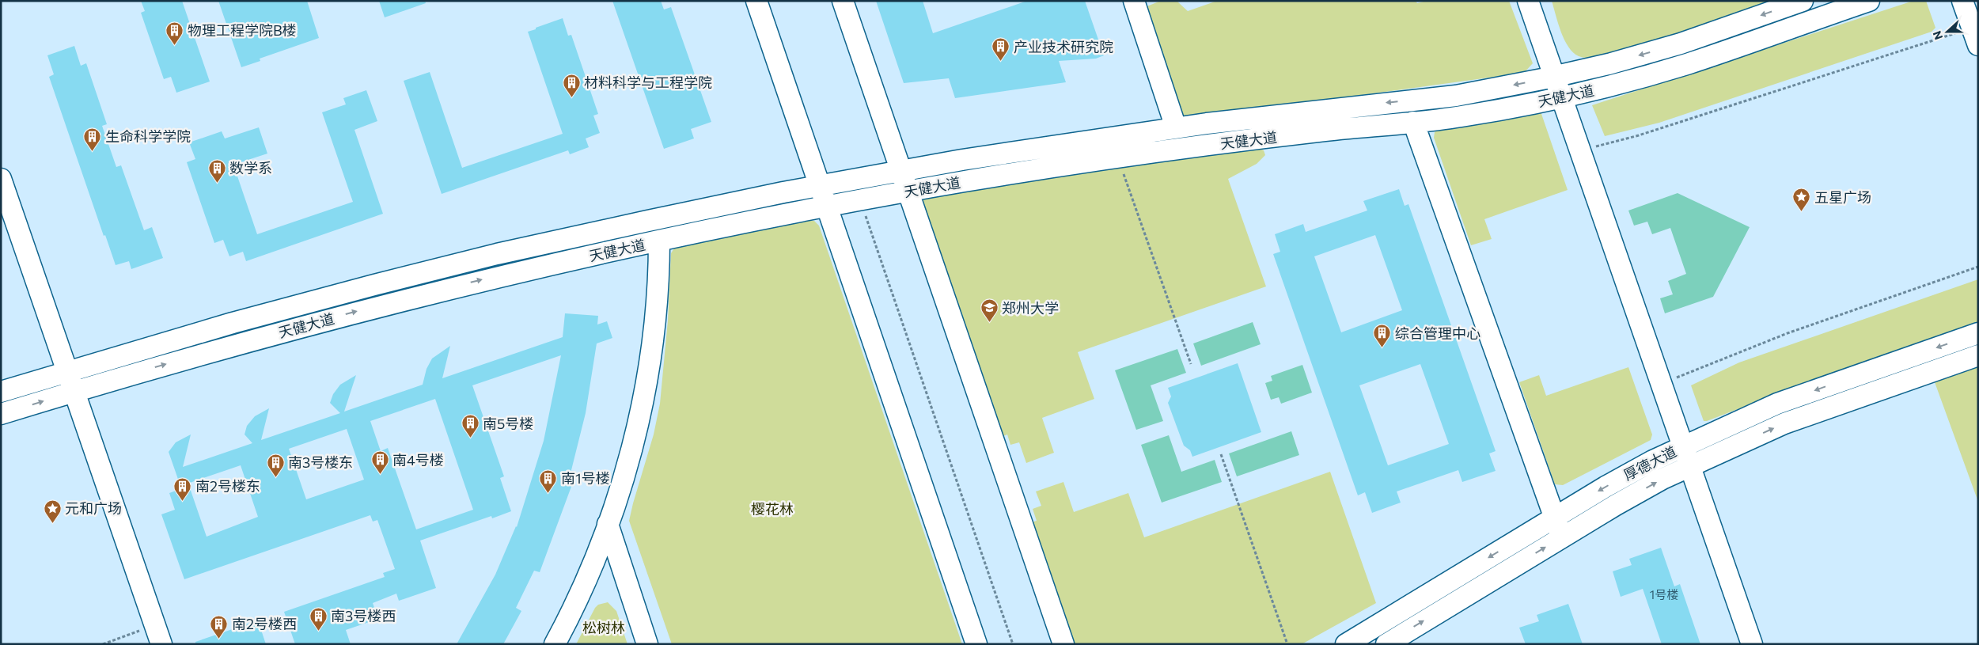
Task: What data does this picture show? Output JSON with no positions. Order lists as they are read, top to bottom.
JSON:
{
  "streets": {
    "lane": ["天健大道", "厚德大道"]
  },
  "parks": ["樱花林", "松树林"],
  "places": {
    "building": [
      "物理工程学院B楼",
      "产业技术研究院",
      "材料科学与工程学院",
      "生命科学学院",
      "数学系",
      "综合管理中心",
      "南5号楼",
      "南4号楼",
      "南3号楼东",
      "南1号楼",
      "南2号楼东",
      "南3号楼西",
      "南2号楼西"
    ],
    "place": ["五星广场", "元和广场"],
    "school or university": ["郑州大学"]
  },
  "house_numbers": ["1号楼"],
  "north": "left"
}
